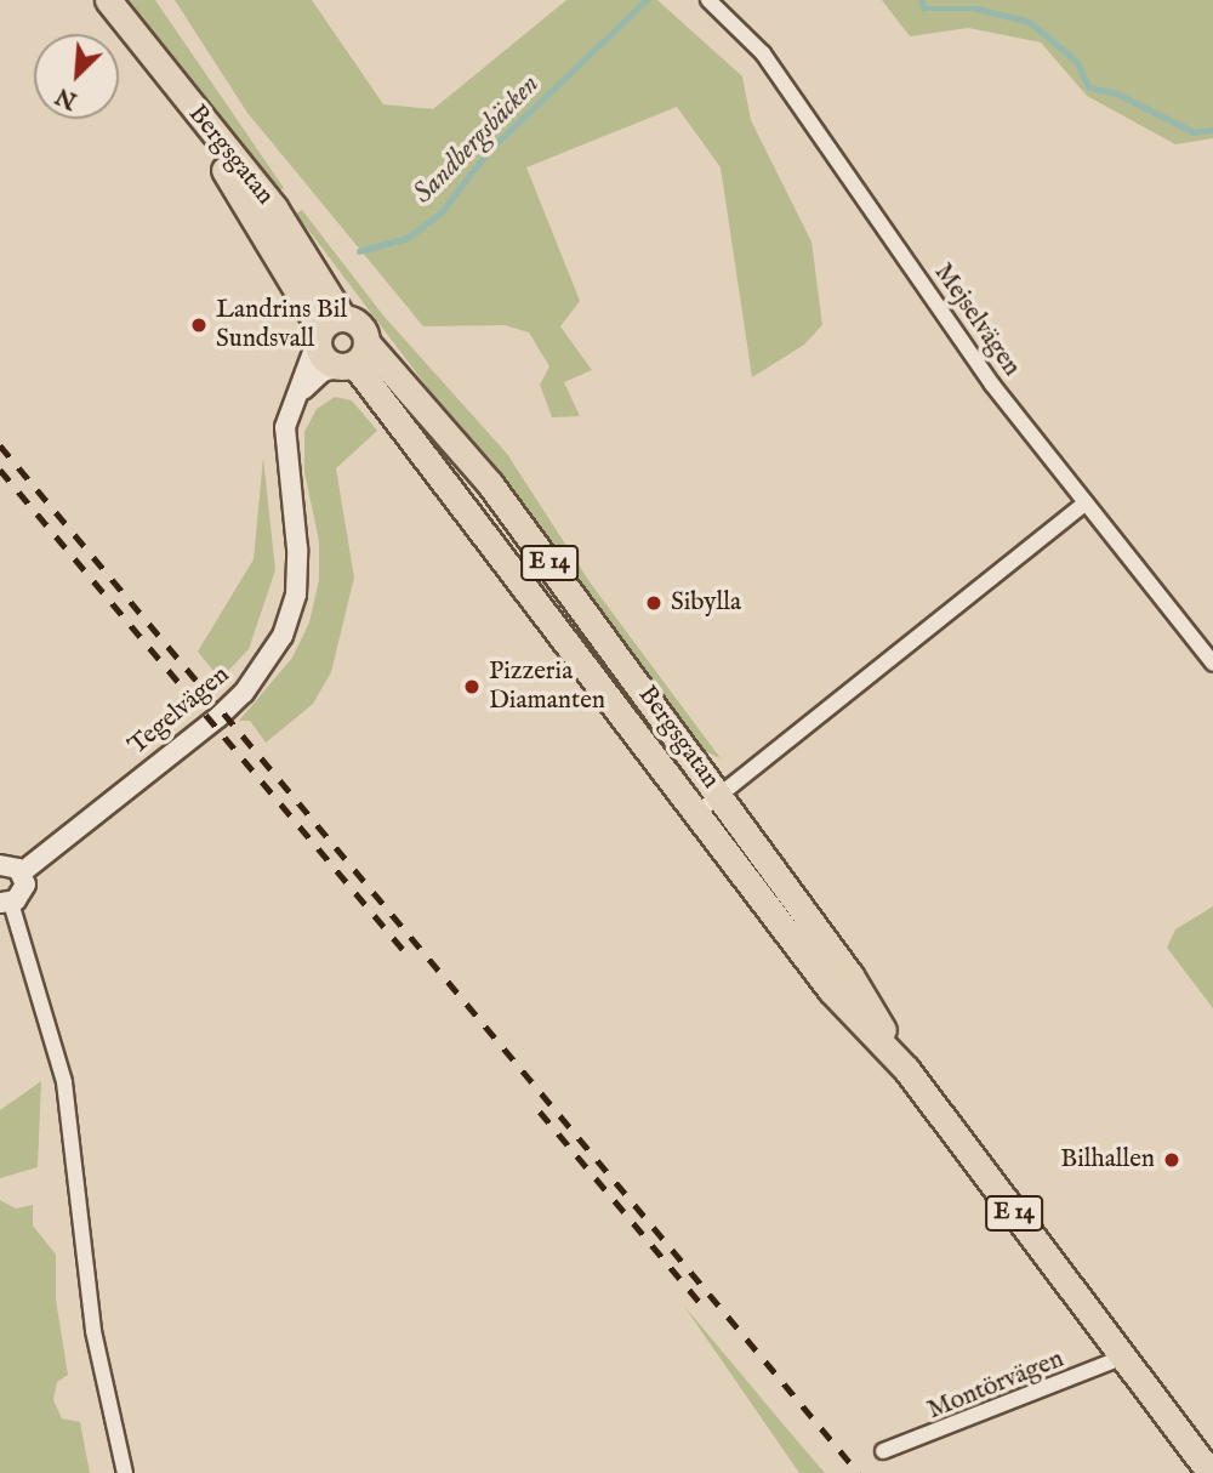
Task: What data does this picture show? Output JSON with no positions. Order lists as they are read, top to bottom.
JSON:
{
  "streets": {
    "highway": ["Bergsgatan", "E 14"],
    "street": ["Mejselvägen", "Tegelvägen", "Montörvägen"]
  },
  "crossings": [
    ["Bergsgatan", "E 14"],
    ["Bergsgatan", "Tegelvägen"],
    ["Bergsgatan", "Montörvägen"],
    ["E 14", "Montörvägen"]
  ],
  "water": ["Sandbergsbäcken"],
  "places": [
    "Landrins Bil Sundsvall",
    "Sibylla",
    "Pizzeria Diamanten",
    "Bilhallen"
  ],
  "north": "bottom left"
}
